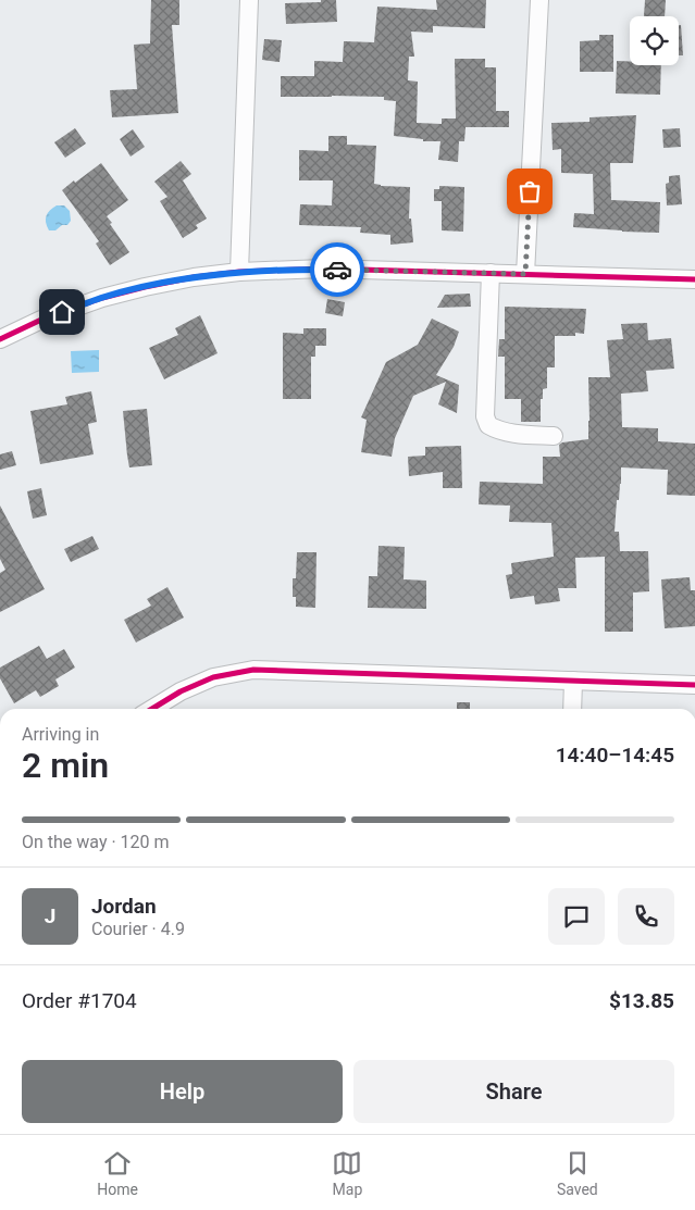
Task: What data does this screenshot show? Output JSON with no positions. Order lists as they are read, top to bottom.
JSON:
{
  "page": {
    "heading": ["2 min", "Arriving in", "14:40–14:45"],
    "panel": [
      "Jordan",
      "Courier · 4.9",
      "Order #1704",
      "$13.85"
    ],
    "bar": "On the way · 120 m",
    "round": "J",
    "buttons": ["Help", "Share"],
    "tabs": ["Home", "Map", "Saved"]
  }
}
